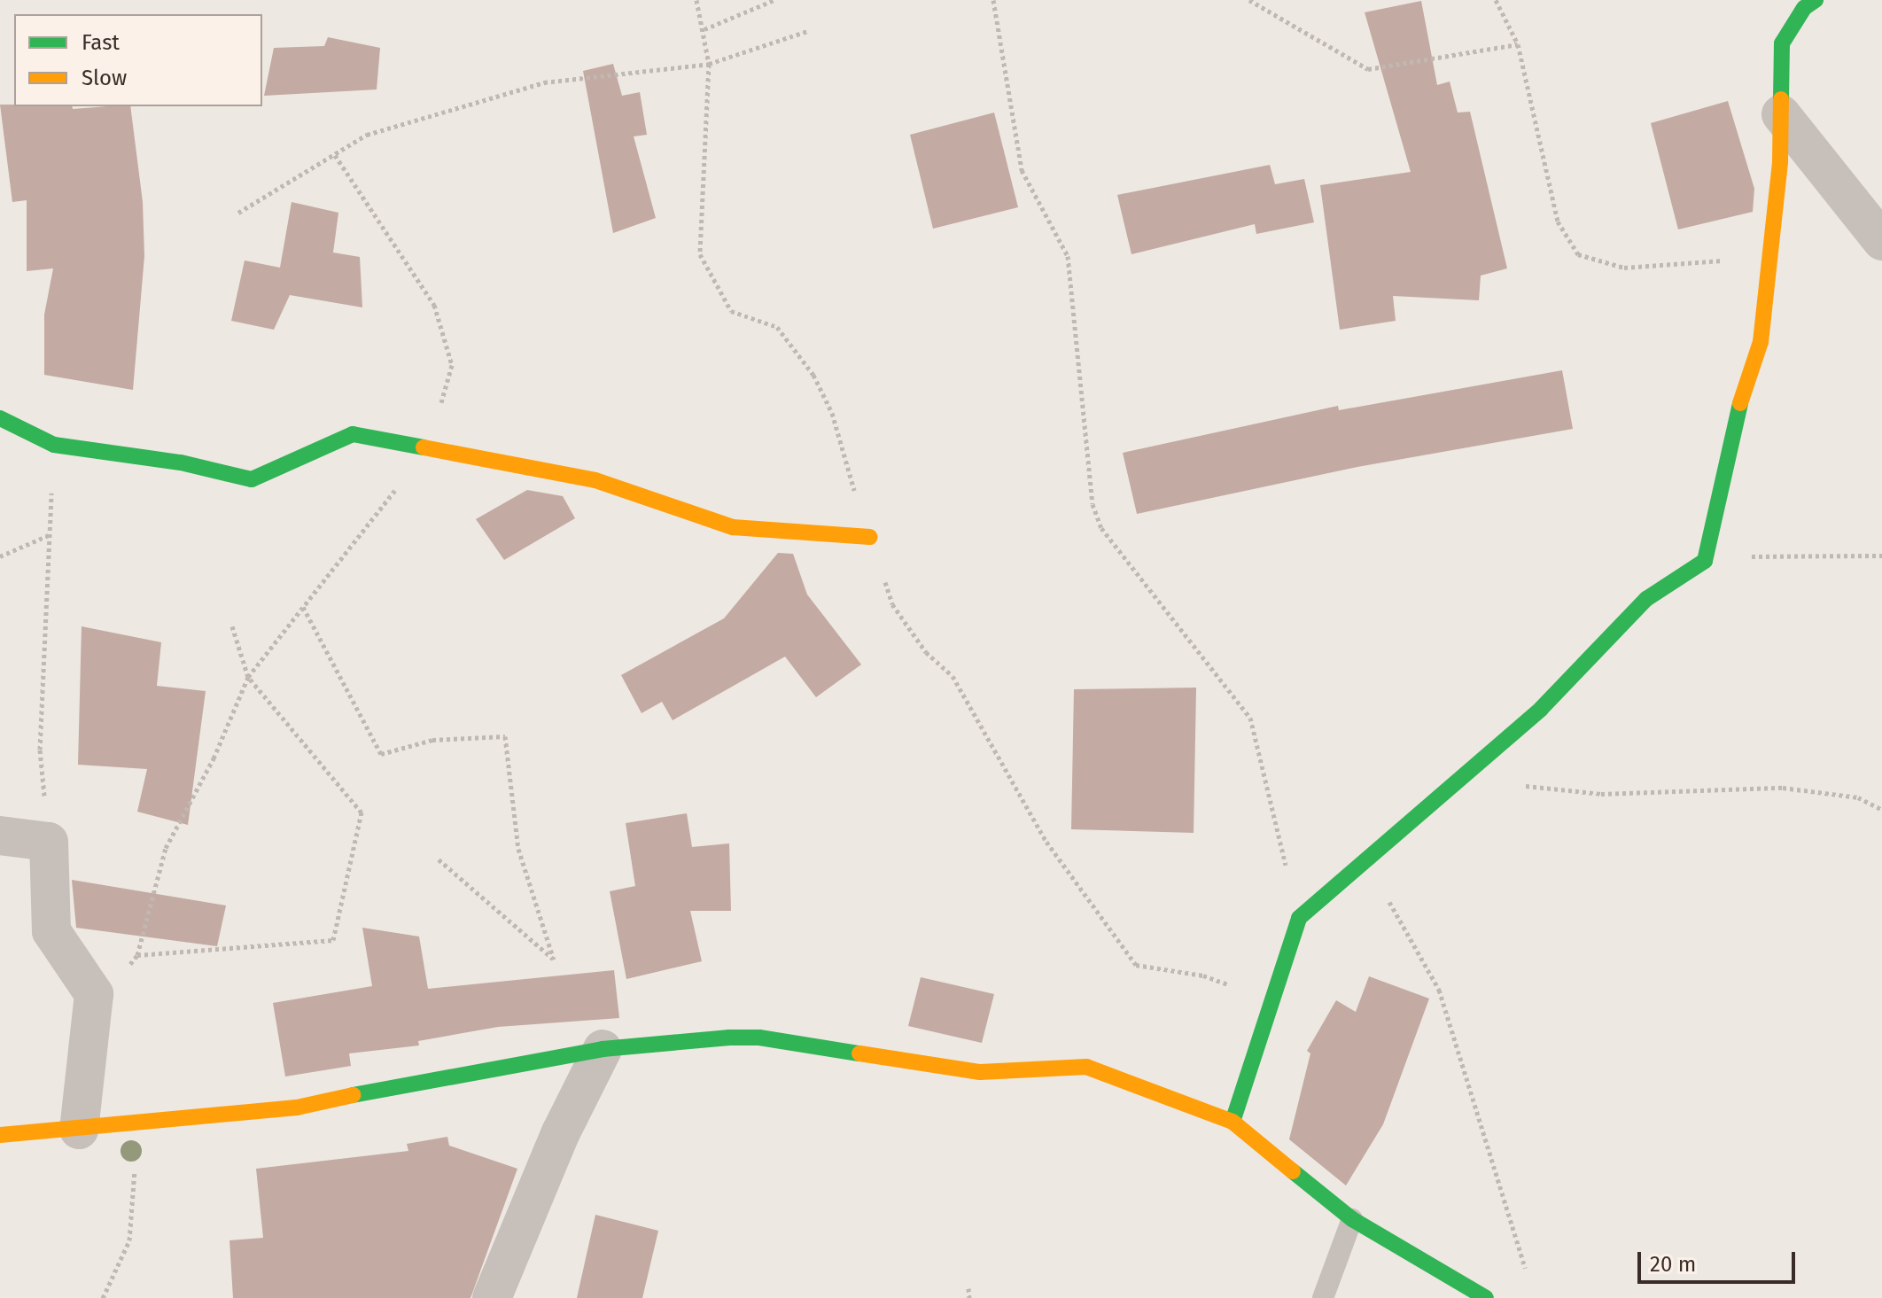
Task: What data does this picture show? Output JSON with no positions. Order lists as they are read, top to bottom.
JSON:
{
  "legend": ["Fast", "Slow"],
  "scale_bar": "20 m"
}
